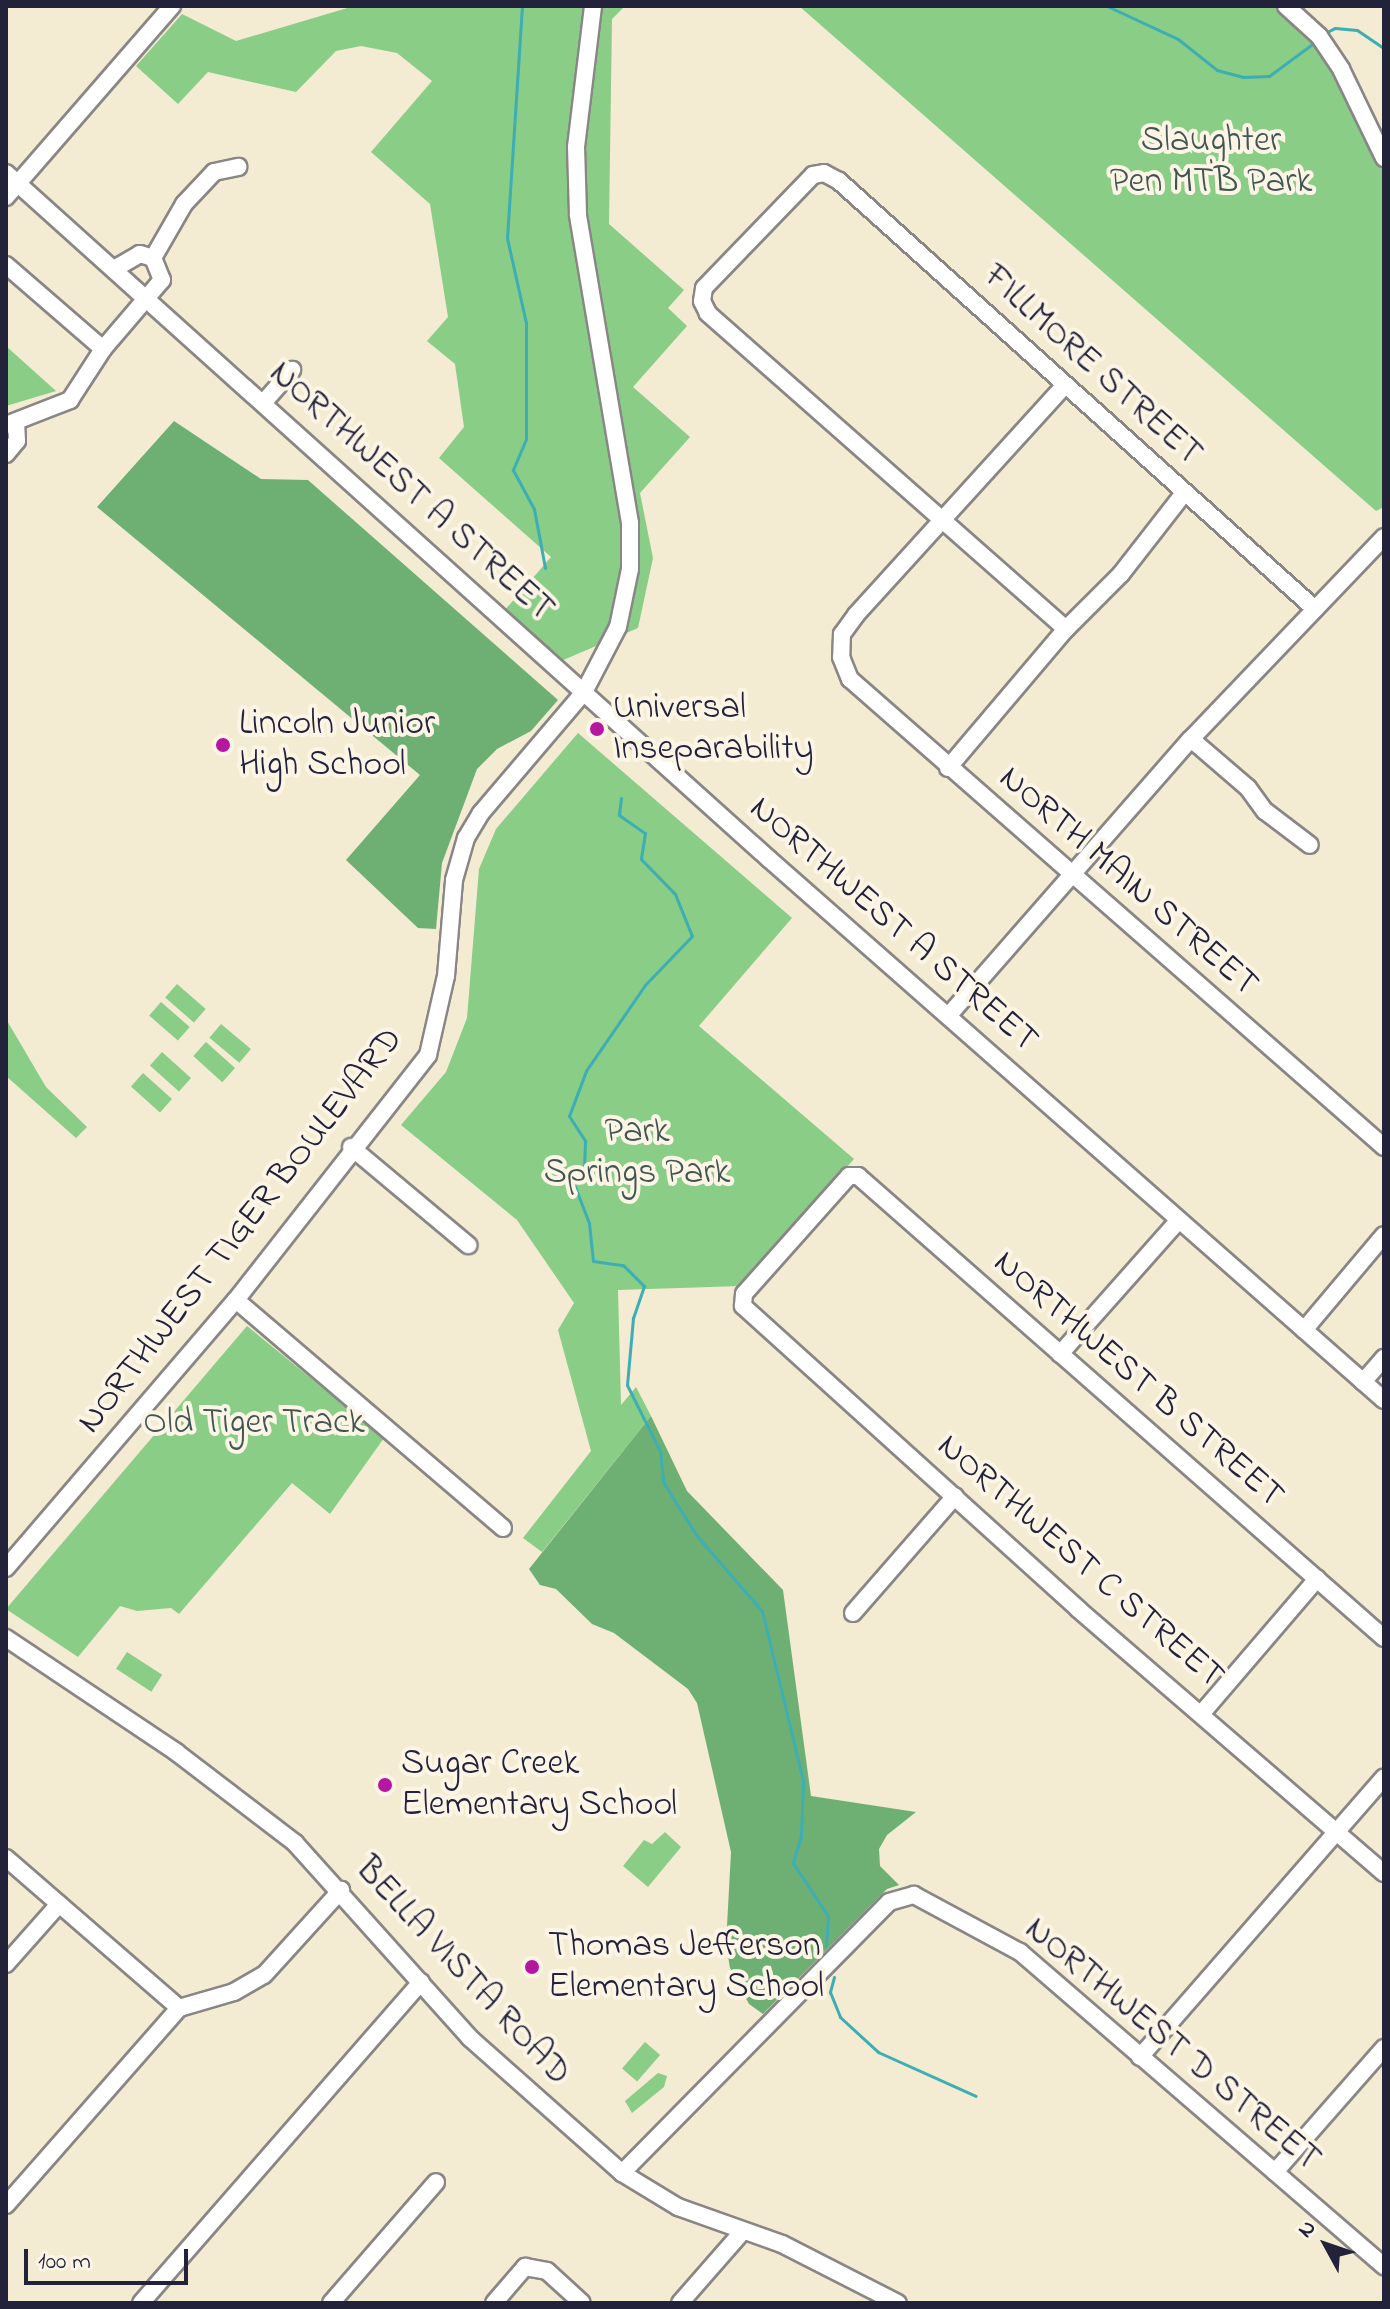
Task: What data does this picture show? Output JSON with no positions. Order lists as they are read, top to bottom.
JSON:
{
  "streets": {
    "street": [
      "FILLMORE STREET",
      "NORTHWEST A STREET",
      "NORTH MAIN STREET",
      "NORTHWEST TIGER BOULEVARD",
      "NORTHWEST B STREET",
      "NORTHWEST C STREET",
      "BELLA VISTA ROAD",
      "NORTHWEST D STREET"
    ]
  },
  "crossings": [
    ["FILLMORE STREET", "NORTH MAIN STREET"],
    ["NORTHWEST A STREET", "NORTHWEST TIGER BOULEVARD"],
    ["NORTHWEST B STREET", "NORTHWEST C STREET"],
    ["BELLA VISTA ROAD", "NORTHWEST D STREET"]
  ],
  "parks": ["Slaughter Pen MTB Park", "Park Springs Park", "Old Tiger Track"],
  "places": [
    "Universal Inseparability",
    "Lincoln Junior High School",
    "Sugar Creek Elementary School",
    "Thomas Jefferson Elementary School"
  ],
  "scale_bar": "100 m",
  "north": "top left"
}
